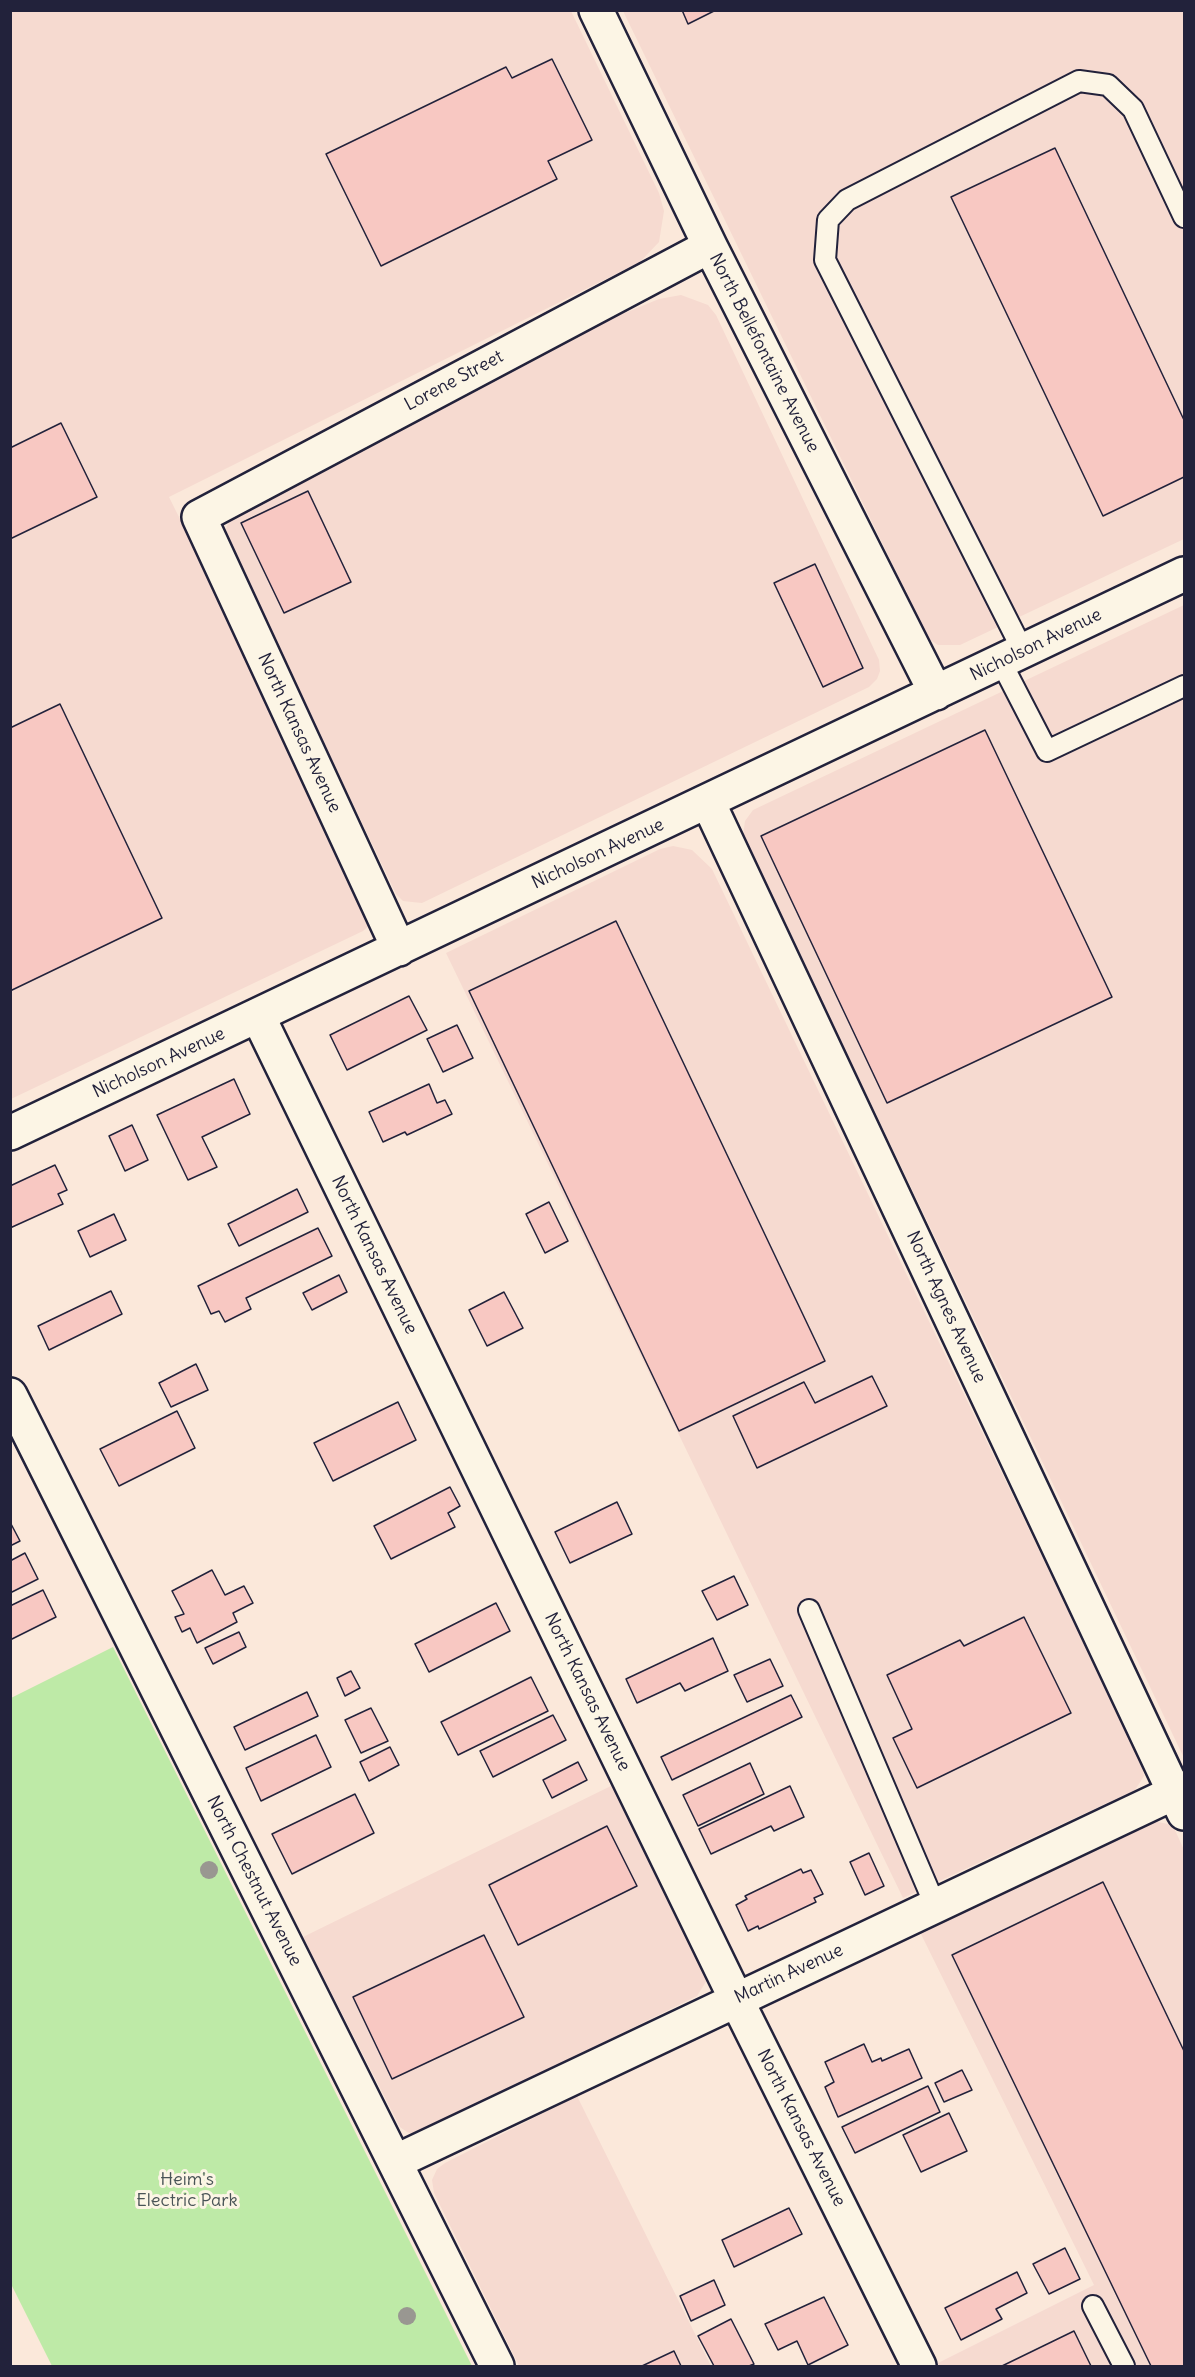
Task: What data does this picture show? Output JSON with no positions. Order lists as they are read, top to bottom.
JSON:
{
  "streets": {
    "street": [
      "North Bellefontaine Avenue",
      "Lorene Street",
      "Nicholson Avenue",
      "North Kansas Avenue",
      "North Agnes Avenue",
      "North Chestnut Avenue",
      "Martin Avenue"
    ]
  },
  "crossings": [
    ["North Bellefontaine Avenue", "Lorene Street"],
    ["North Bellefontaine Avenue", "Nicholson Avenue"],
    ["Lorene Street", "North Kansas Avenue"],
    ["Nicholson Avenue", "North Kansas Avenue"],
    ["Nicholson Avenue", "North Agnes Avenue"],
    ["North Kansas Avenue", "Martin Avenue"],
    ["North Agnes Avenue", "Martin Avenue"],
    ["North Chestnut Avenue", "Martin Avenue"]
  ],
  "parks": ["Heim's Electric Park"]
}
